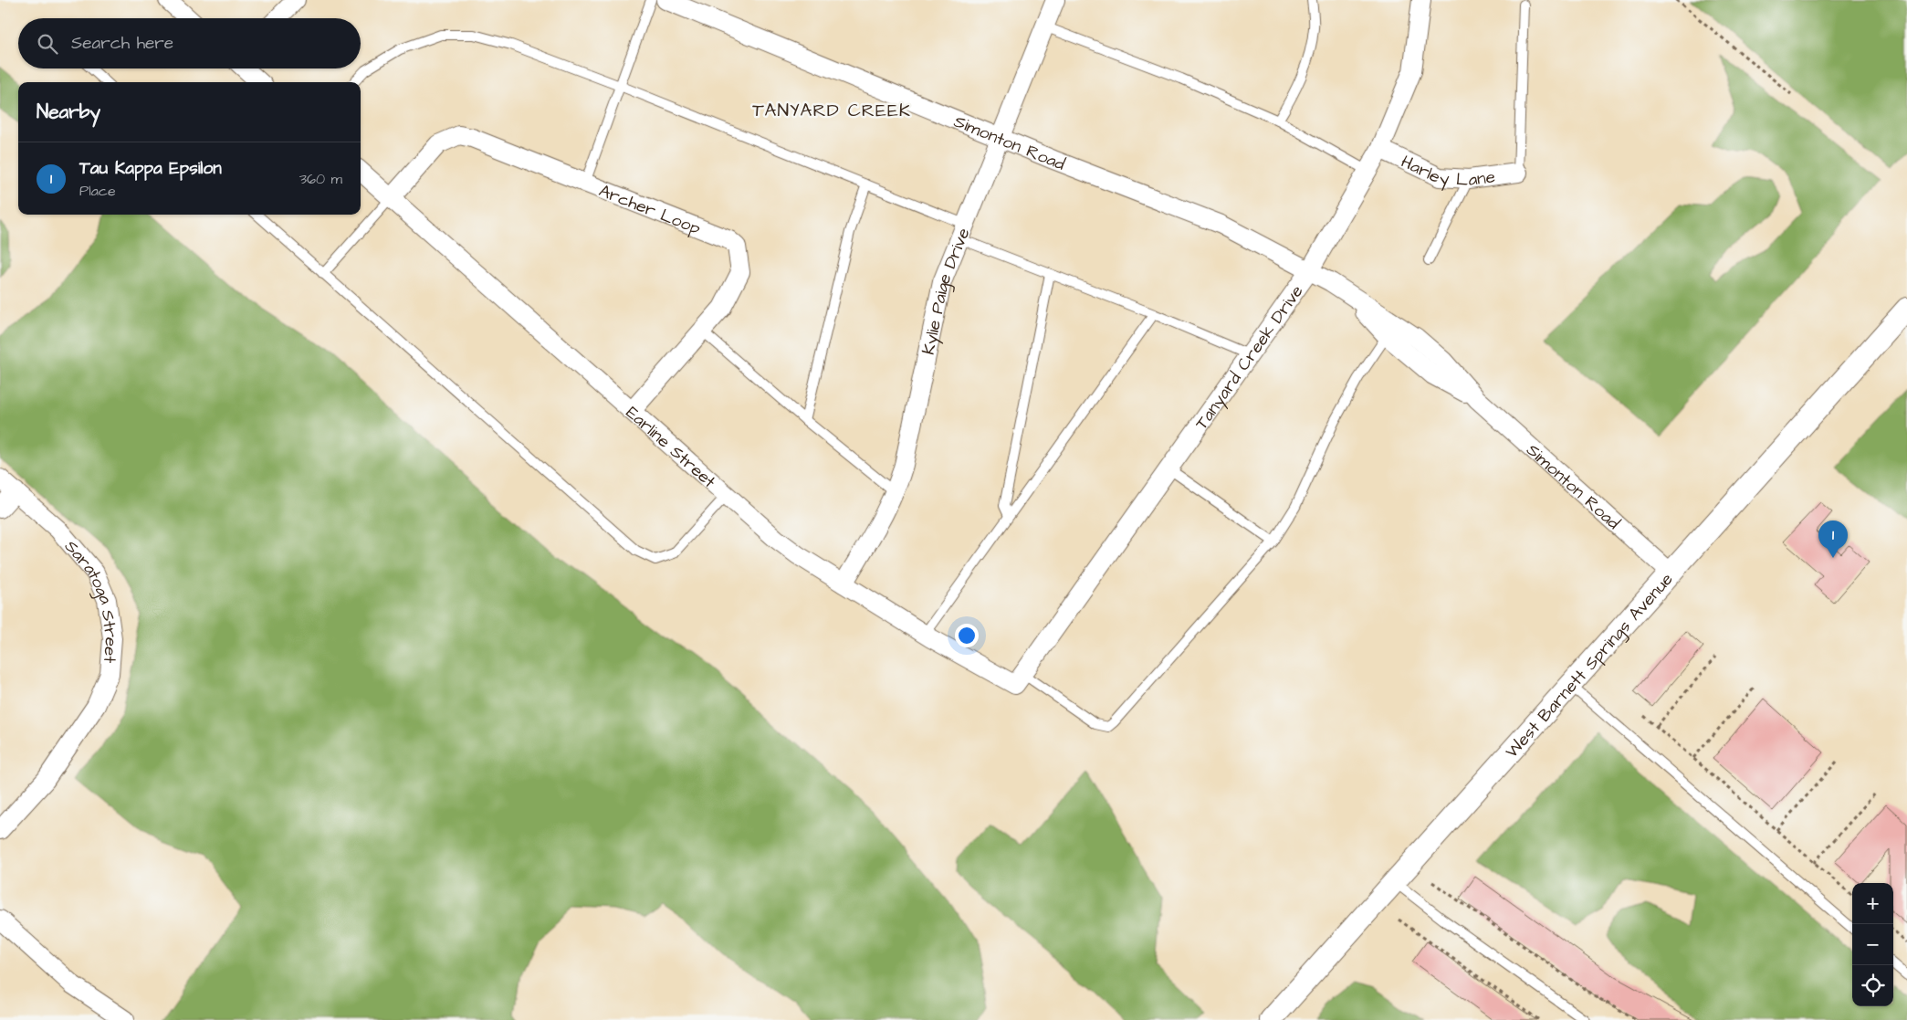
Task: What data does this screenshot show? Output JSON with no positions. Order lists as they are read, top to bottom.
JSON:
{
  "streets": {
    "street": [
      "Simonton Road",
      "Harley Lane",
      "Archer Loop",
      "Kylie Paige Drive",
      "Tanyard Creek Drive",
      "Earline Street",
      "Saratoga Street",
      "West Barnett Springs Avenue"
    ]
  },
  "crossings": [
    ["Simonton Road", "Kylie Paige Drive"],
    ["Simonton Road", "Tanyard Creek Drive"],
    ["Simonton Road", "West Barnett Springs Avenue"],
    ["Harley Lane", "Tanyard Creek Drive"],
    ["Archer Loop", "Earline Street"],
    ["Kylie Paige Drive", "Earline Street"],
    ["Tanyard Creek Drive", "Earline Street"]
  ],
  "districts": ["TANYARD CREEK"],
  "page": {
    "search": "Search here",
    "heading": "Nearby",
    "list": [
      {
        "mark": "1",
        "name": "Tau Kappa Epsilon",
        "note": "Place",
        "value": "360 m"
      }
    ],
    "pins": "1",
    "map_buttons": ["+", "−"]
  }
}
